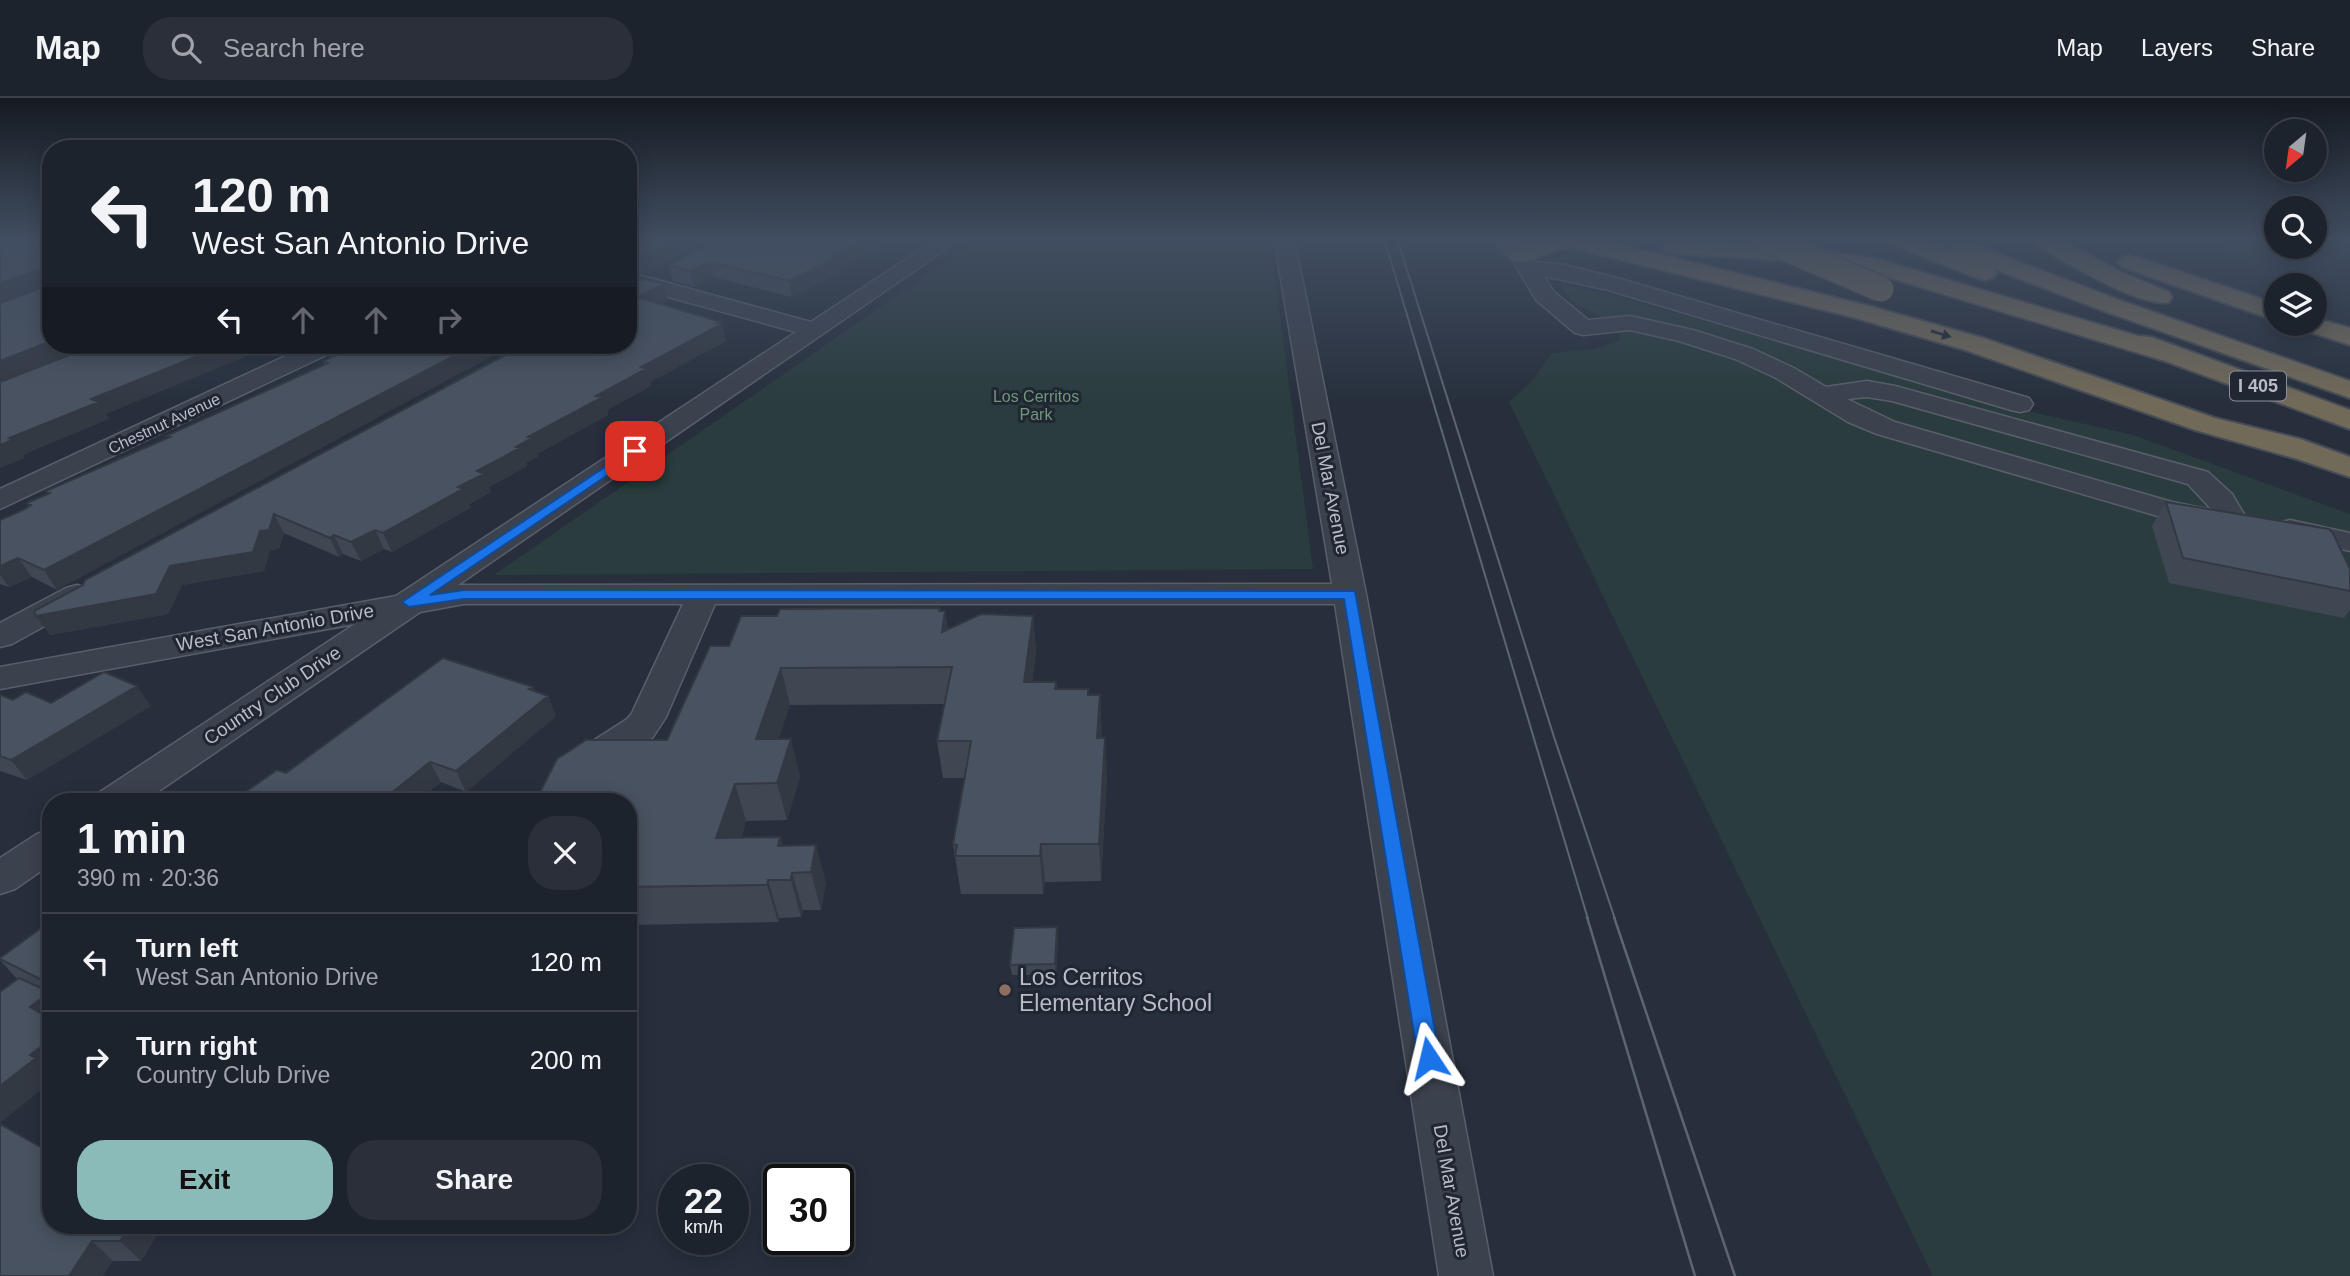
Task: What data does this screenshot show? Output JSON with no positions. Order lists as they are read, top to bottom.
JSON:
{
  "streets": {
    "highway": ["I 405"],
    "street": [
      "Chestnut Avenue",
      "Del Mar Avenue",
      "West San Antonio Drive",
      "Country Club Drive"
    ]
  },
  "crossings": [
    ["Del Mar Avenue", "West San Antonio Drive"],
    ["West San Antonio Drive", "Country Club Drive"]
  ],
  "parks": ["Los Cerritos Park"],
  "places": ["Los Cerritos Elementary School"],
  "north": "bottom left",
  "page": {
    "header": "Map",
    "search": "Search here",
    "nav": ["Map", "Layers", "Share"],
    "turn": ["120 m", "West San Antonio Drive"],
    "heading": ["1 min", "390 m · 20:36"],
    "list": [
      {
        "name": "Turn left",
        "note": "West San Antonio Drive",
        "value": "120 m"
      },
      {
        "name": "Turn right",
        "note": "Country Club Drive",
        "value": "200 m"
      }
    ],
    "buttons": ["Exit", "Share"],
    "speed": "22 km/h",
    "limit": "30"
  }
}
